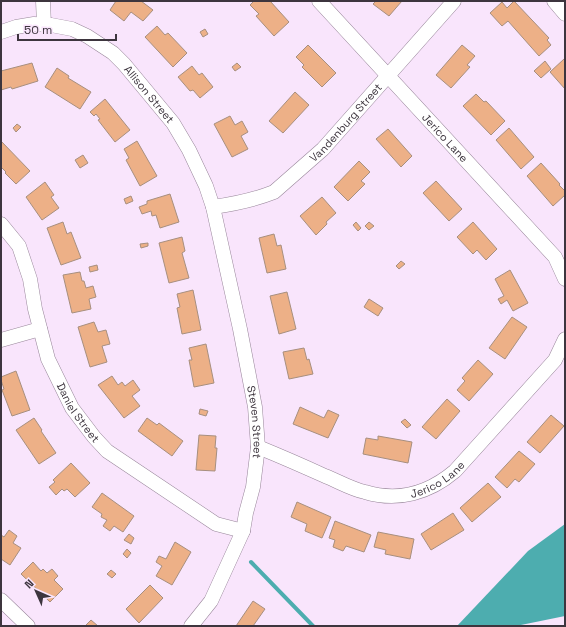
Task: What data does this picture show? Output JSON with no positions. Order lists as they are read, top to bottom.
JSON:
{
  "streets": {
    "street": [
      "Allison Street",
      "Vandenburg Street",
      "Jerico Lane",
      "Daniel Street",
      "Steven Street"
    ]
  },
  "crossings": [
    ["Allison Street", "Vandenburg Street"],
    ["Allison Street", "Steven Street"],
    ["Vandenburg Street", "Jerico Lane"],
    ["Vandenburg Street", "Steven Street"],
    ["Jerico Lane", "Steven Street"],
    ["Daniel Street", "Steven Street"]
  ],
  "scale_bar": "50 m",
  "north": "top left"
}
